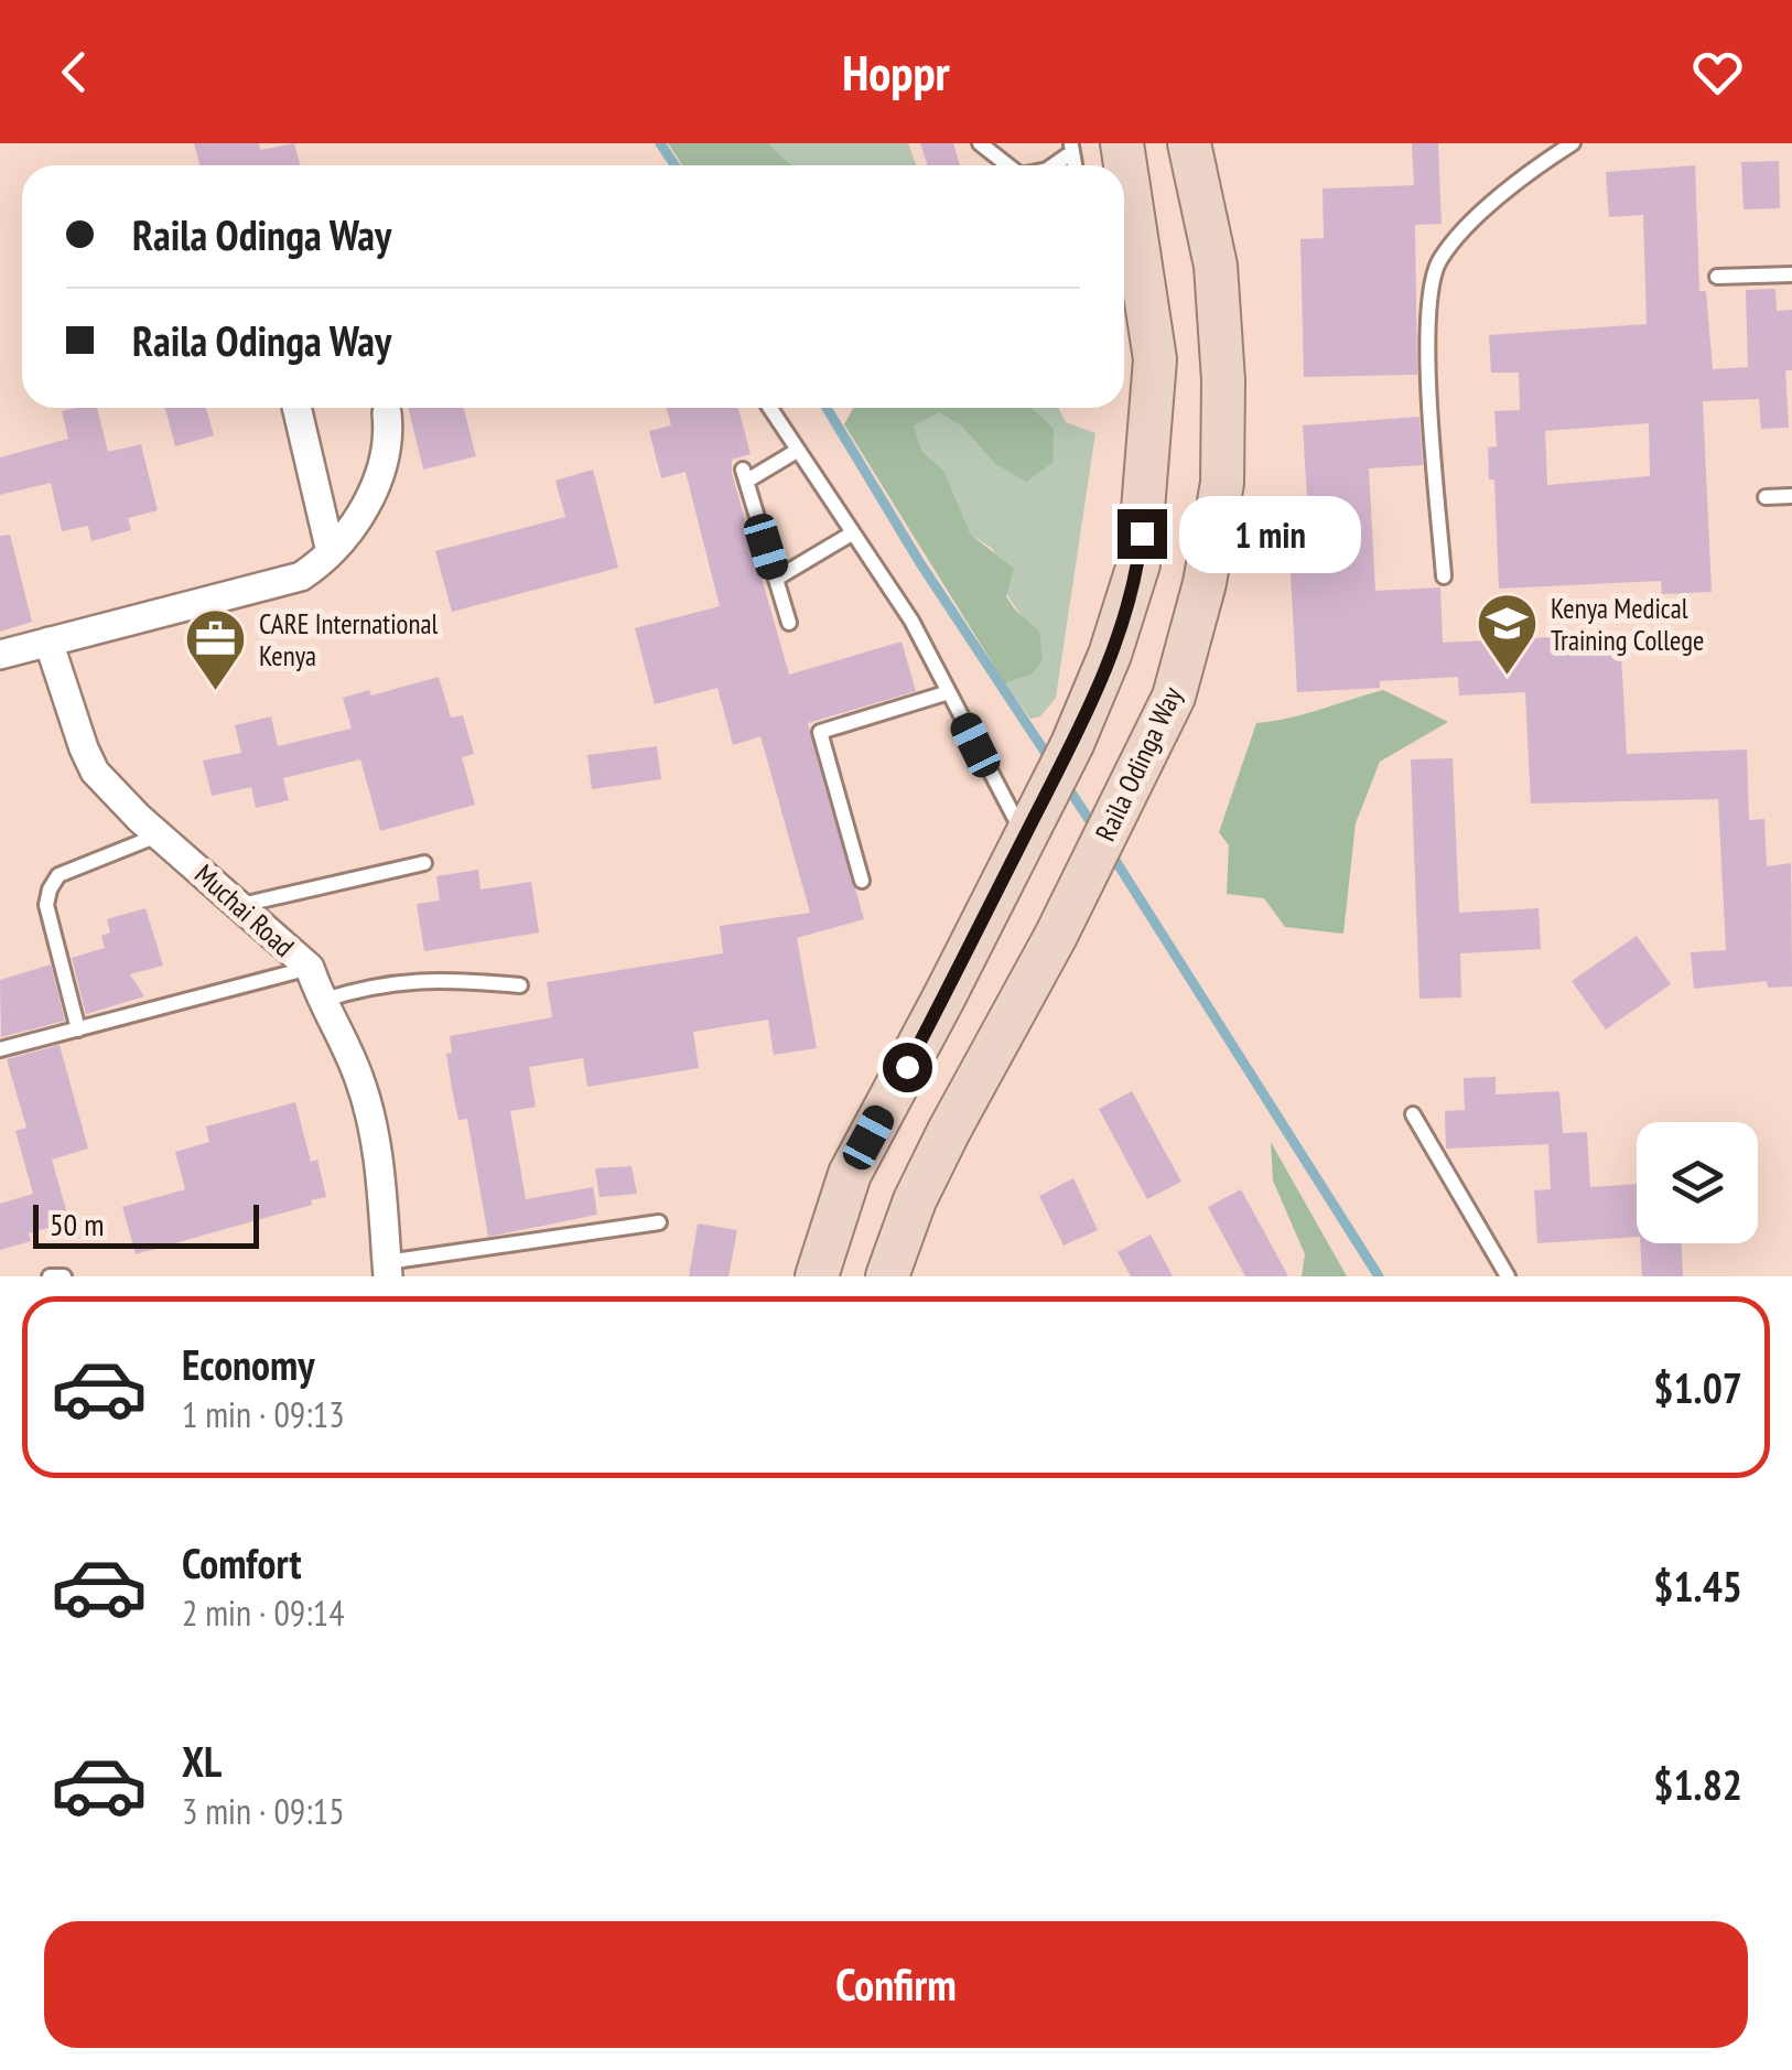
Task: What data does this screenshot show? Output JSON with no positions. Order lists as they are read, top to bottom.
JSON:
{
  "streets": {
    "main road": ["Raila Odinga Way"],
    "street": ["Muchai Road"]
  },
  "places": {
    "school or university": ["Kenya Medical Training College"],
    "office": ["CARE International Kenya"]
  },
  "scale_bar": "50 m",
  "page": {
    "header": "Hoppr",
    "banner": ["Raila Odinga Way", "Raila Odinga Way"],
    "bubble": "1 min",
    "scale": "50 m",
    "list": [
      {
        "name": "Economy",
        "note": "1 min · 09:13",
        "value": "$1.07"
      },
      {
        "name": "Comfort",
        "note": "2 min · 09:14",
        "value": "$1.45"
      },
      {
        "name": "XL",
        "note": "3 min · 09:15",
        "value": "$1.82"
      }
    ],
    "buttons": "Confirm"
  }
}
